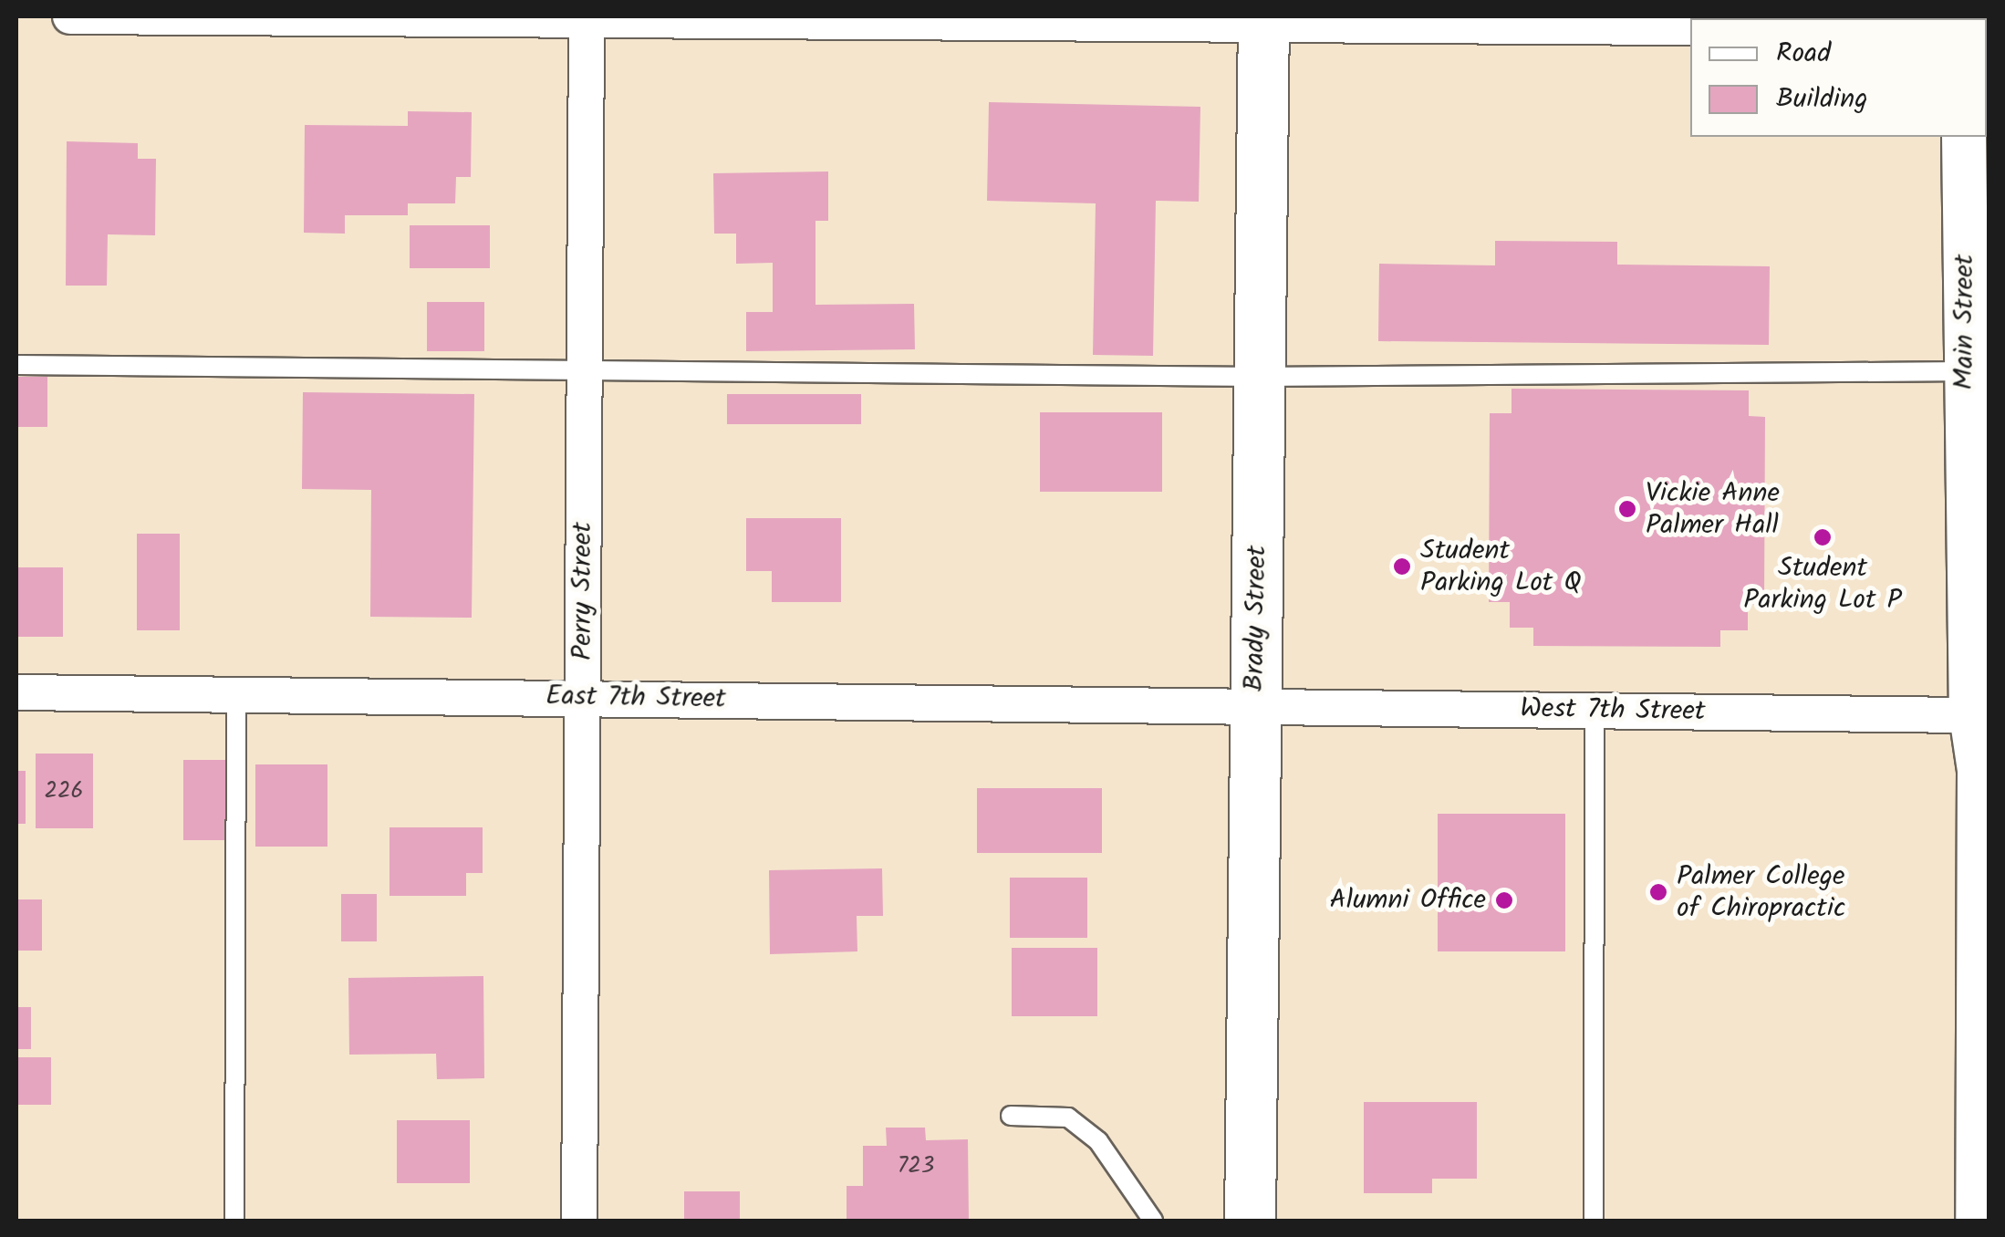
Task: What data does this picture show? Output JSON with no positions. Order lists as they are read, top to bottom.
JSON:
{
  "streets": {
    "highway": ["Brady Street"],
    "street": [
      "Main Street",
      "Perry Street",
      "East 7th Street",
      "West 7th Street"
    ]
  },
  "crossings": [
    ["Main Street", "West 7th Street"],
    ["Perry Street", "East 7th Street"],
    ["Brady Street", "East 7th Street"],
    ["Brady Street", "West 7th Street"],
    ["East 7th Street", "West 7th Street"]
  ],
  "places": [
    "Vickie Anne Palmer Hall",
    "Student Parking Lot P",
    "Student Parking Lot Q",
    "Palmer College of Chiropractic",
    "Alumni Office"
  ],
  "house_numbers": ["226", "723"],
  "legend": ["Road", "Building"]
}
